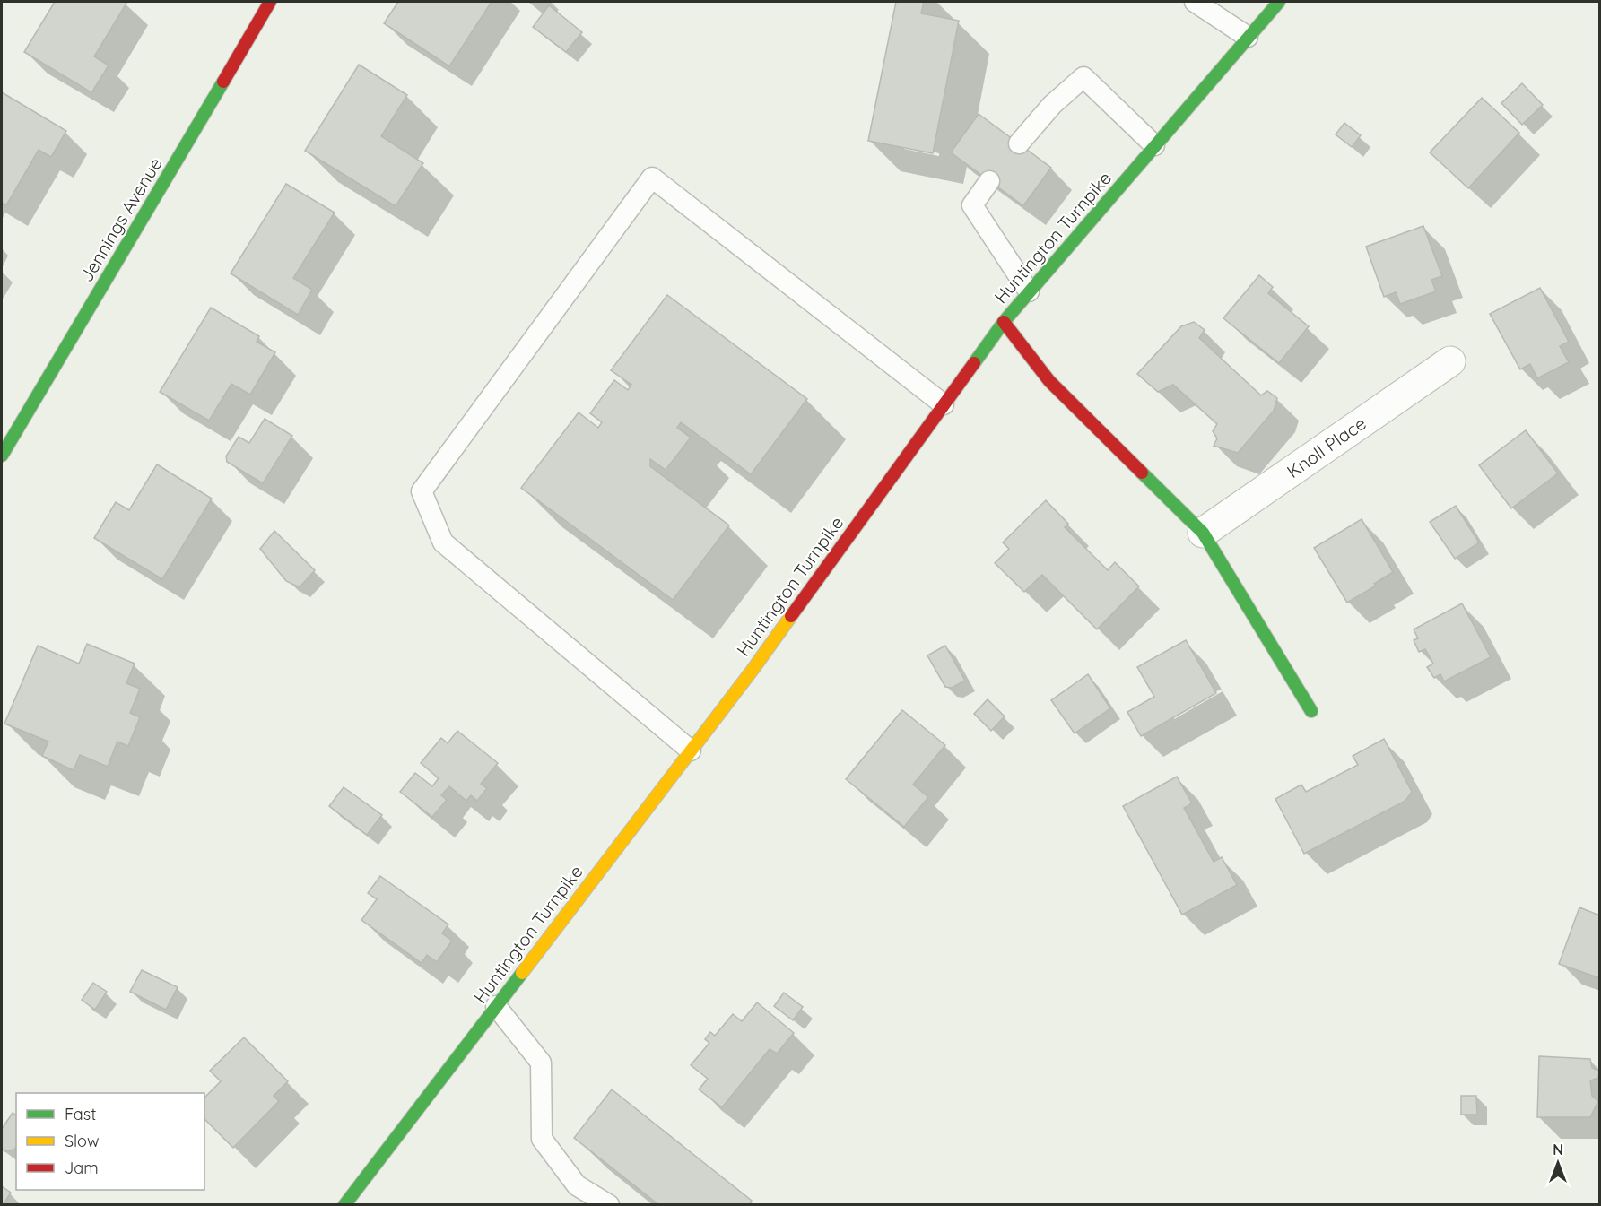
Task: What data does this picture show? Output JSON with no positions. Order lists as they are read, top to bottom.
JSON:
{
  "streets": {
    "main road": ["Jennings Avenue", "Huntington Turnpike"],
    "street": ["Knoll Place"]
  },
  "legend": ["Fast", "Slow", "Jam"],
  "north": "top"
}
